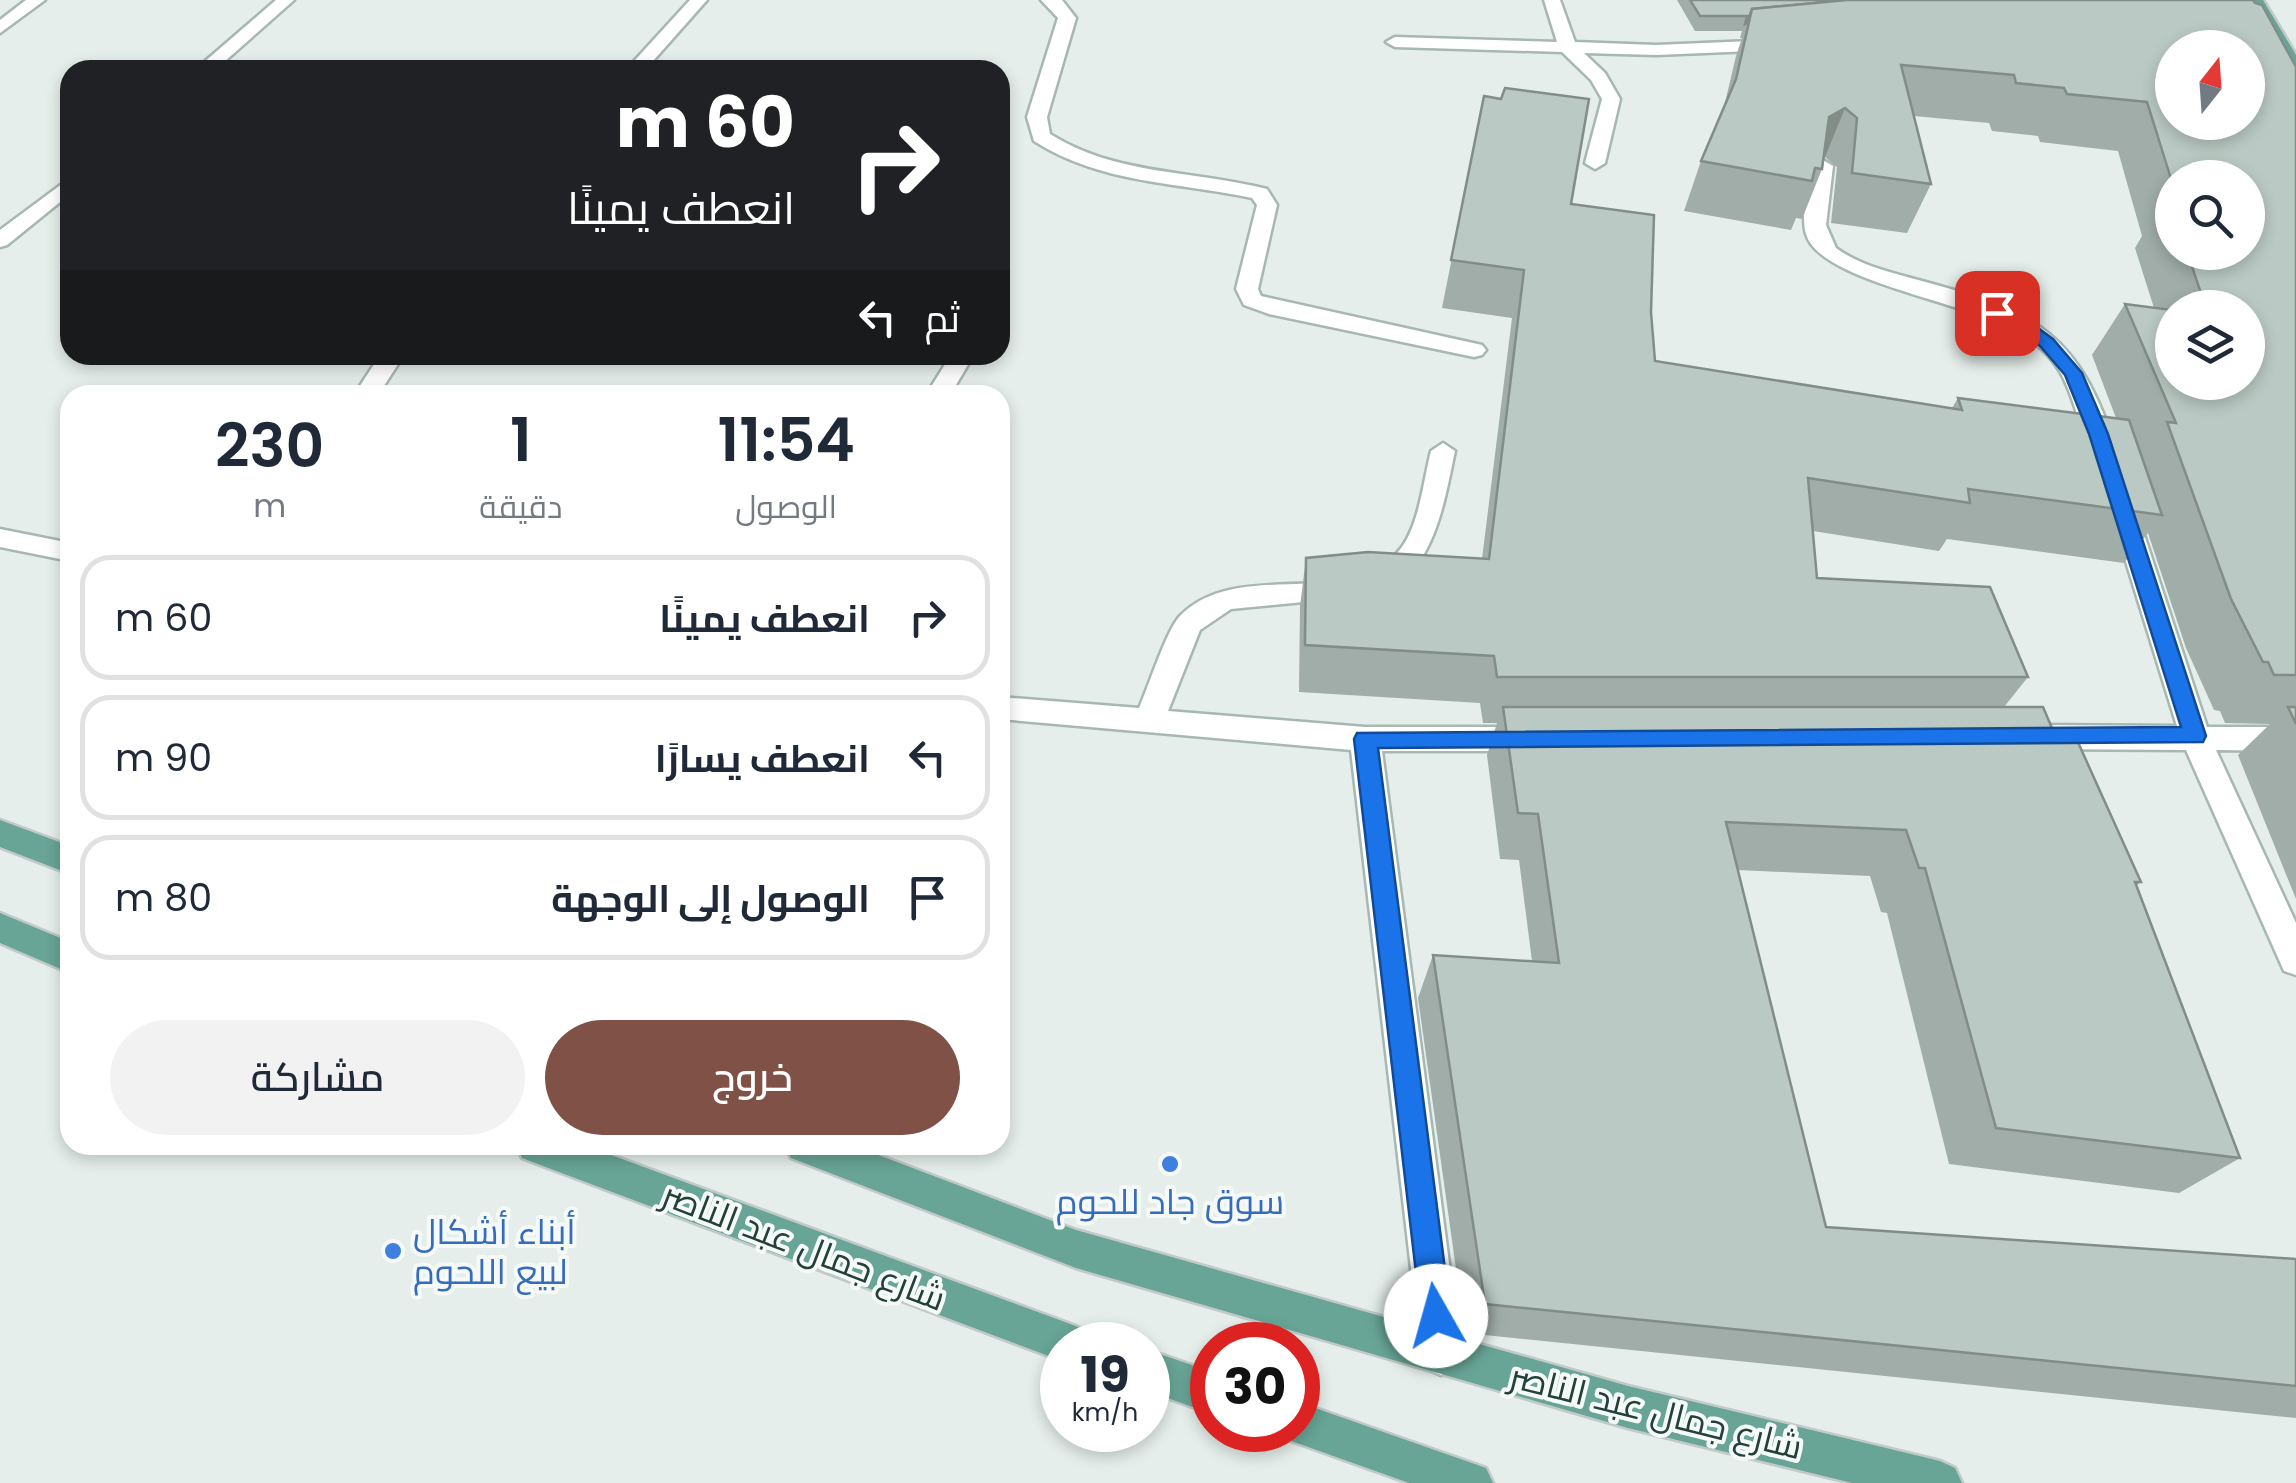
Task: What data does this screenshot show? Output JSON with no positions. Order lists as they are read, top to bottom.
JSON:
{
  "streets": {
    "main road": ["شارع جمال عبد الناصر"]
  },
  "places": ["سوق جاد للحوم", "أبناء أشكال لبيع اللحوم"],
  "north": "top",
  "page": {
    "turn": ["60 m", "انعطف يمينًا"],
    "then": "ثم",
    "eta": [
      "11:54",
      "الوصول",
      "1",
      "دقيقة",
      "230",
      "m"
    ],
    "list": [
      {
        "name": "انعطف يمينًا",
        "value": "60 m"
      },
      {
        "name": "انعطف يسارًا",
        "value": "90 m"
      },
      {
        "name": "الوصول إلى الوجهة",
        "value": "80 m"
      }
    ],
    "buttons": ["خروج", "مشاركة"],
    "speed": "19 km/h",
    "limit": "30"
  }
}
